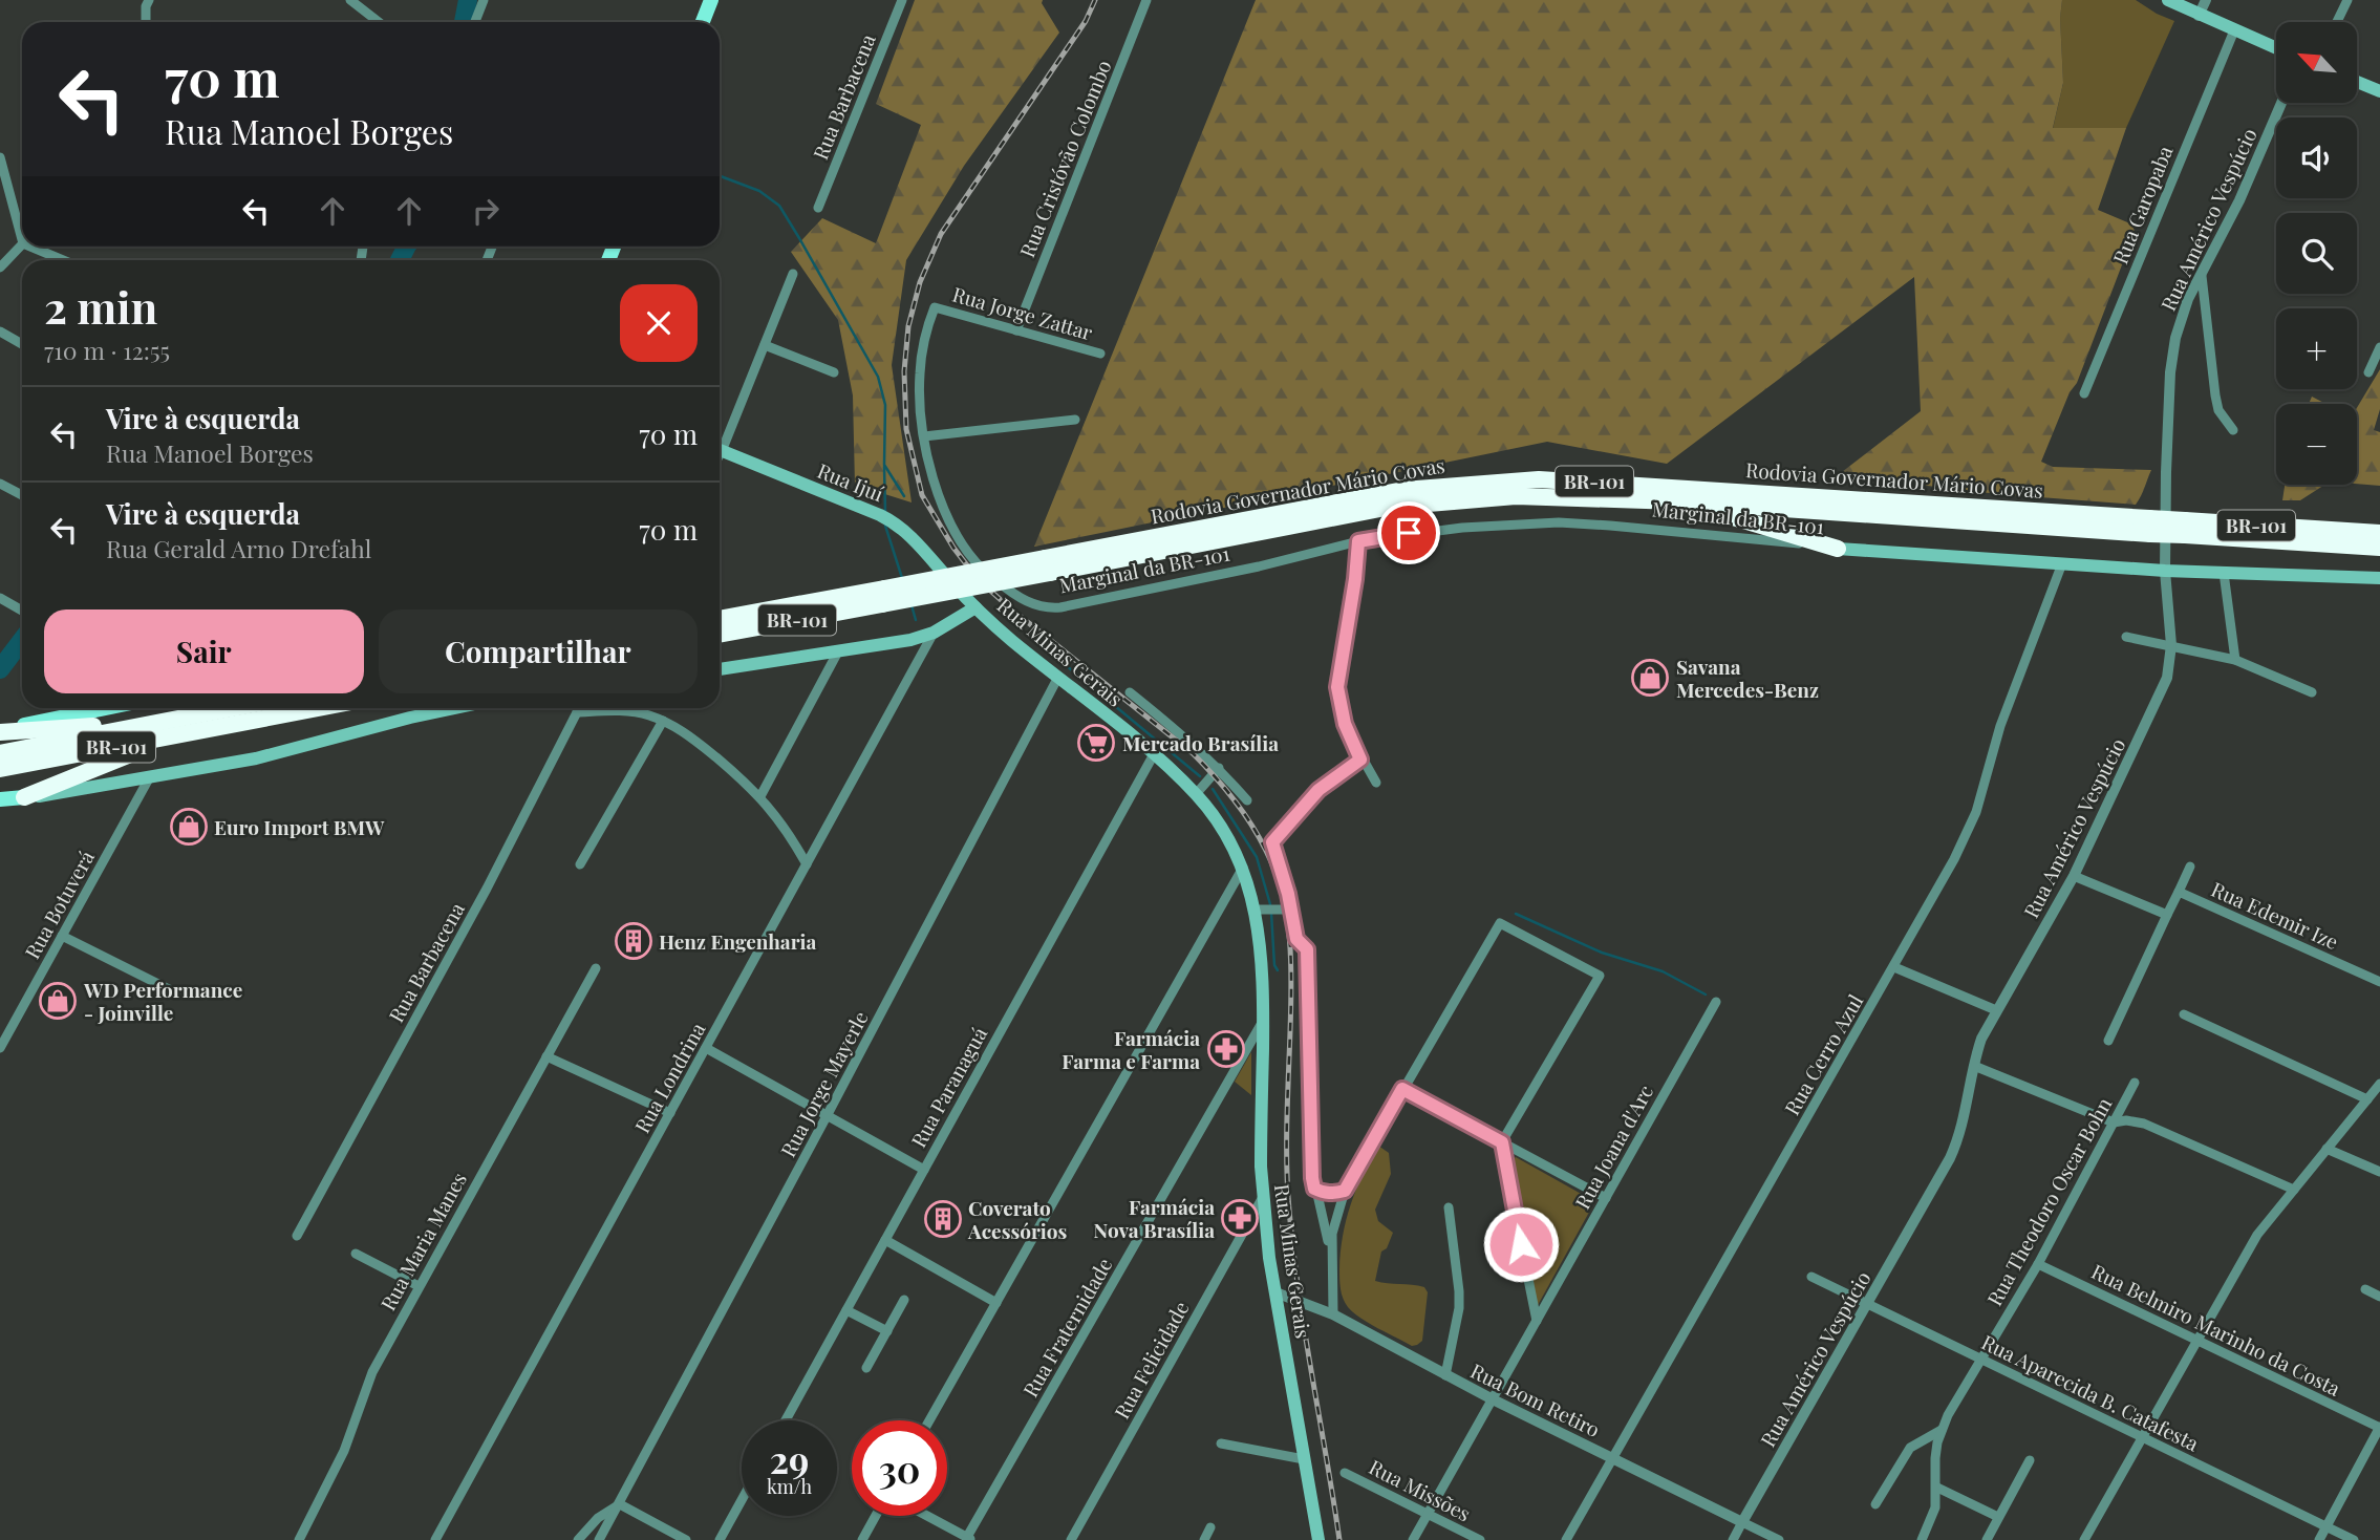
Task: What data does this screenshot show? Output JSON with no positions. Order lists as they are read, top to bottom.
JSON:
{
  "streets": {
    "highway": ["Rodovia Governador Mário Covas", "BR-101"],
    "main road": ["Rua Ijuí", "Marginal da BR-101", "Rua Minas Gerais"],
    "street": [
      "Rua Barbacena",
      "Rua Cristóvão Colombo",
      "Rua Garopaba",
      "Rua Américo Vespúcio",
      "Rua Jorge Zattar",
      "Rua Botuverá",
      "Rua Edemir Ize",
      "Rua Cerro Azul",
      "Rua Londrina",
      "Rua Jorge Mayerle",
      "Rua Paranaguá",
      "Rua Joana d'Arc",
      "Rua Theodoro Oscar Bohn",
      "Rua Maria Manes",
      "Rua Fraternidade",
      "Rua Belmiro Marinho da Costa",
      "Rua Felicidade",
      "Rua Aparecida B. Catafesta",
      "Rua Bom Retiro",
      "Rua Missões"
    ]
  },
  "crossings": [
    ["Rua Cristóvão Colombo", "Rua Jorge Zattar"],
    ["Rua Américo Vespúcio", "Marginal da BR-101"],
    ["Rua Américo Vespúcio", "Rua Aparecida B. Catafesta"],
    ["Rua Américo Vespúcio", "Rua Bom Retiro"],
    ["Rua Jorge Zattar", "Marginal da BR-101"],
    ["Rua Ijuí", "Rua Minas Gerais"],
    ["Marginal da BR-101", "Rua Cerro Azul"],
    ["Rua Minas Gerais", "Rua Jorge Mayerle"],
    ["Rua Minas Gerais", "Rua Paranaguá"],
    ["Rua Minas Gerais", "Rua Fraternidade"],
    ["Rua Minas Gerais", "Rua Felicidade"],
    ["Rua Minas Gerais", "Rua Bom Retiro"],
    ["Rua Cerro Azul", "Rua Bom Retiro"],
    ["Rua Joana d'Arc", "Rua Bom Retiro"],
    ["Rua Joana d'Arc", "Rua Missões"],
    ["Rua Theodoro Oscar Bohn", "Rua Belmiro Marinho da Costa"],
    ["Rua Theodoro Oscar Bohn", "Rua Aparecida B. Catafesta"]
  ],
  "places": {
    "shop": ["Savana Mercedes-Benz", "Euro Import BMW", "WD Performance - Joinville"],
    "supermarket": ["Mercado Brasília"],
    "building": ["Henz Engenharia", "Coverato Acessórios"],
    "pharmacy": ["Farmácia Farma e Farma", "Farmácia Nova Brasília"]
  },
  "north": "top left",
  "page": {
    "map_buttons": ["+", "−"],
    "turn": ["70 m", "Rua Manoel Borges"],
    "heading": ["2 min", "710 m · 12:55"],
    "list": [
      {
        "name": "Vire à esquerda",
        "note": "Rua Manoel Borges",
        "value": "70 m"
      },
      {
        "name": "Vire à esquerda",
        "note": "Rua Gerald Arno Drefahl",
        "value": "70 m"
      }
    ],
    "buttons": ["Sair", "Compartilhar"],
    "speed": "29 km/h",
    "limit": "30"
  }
}
